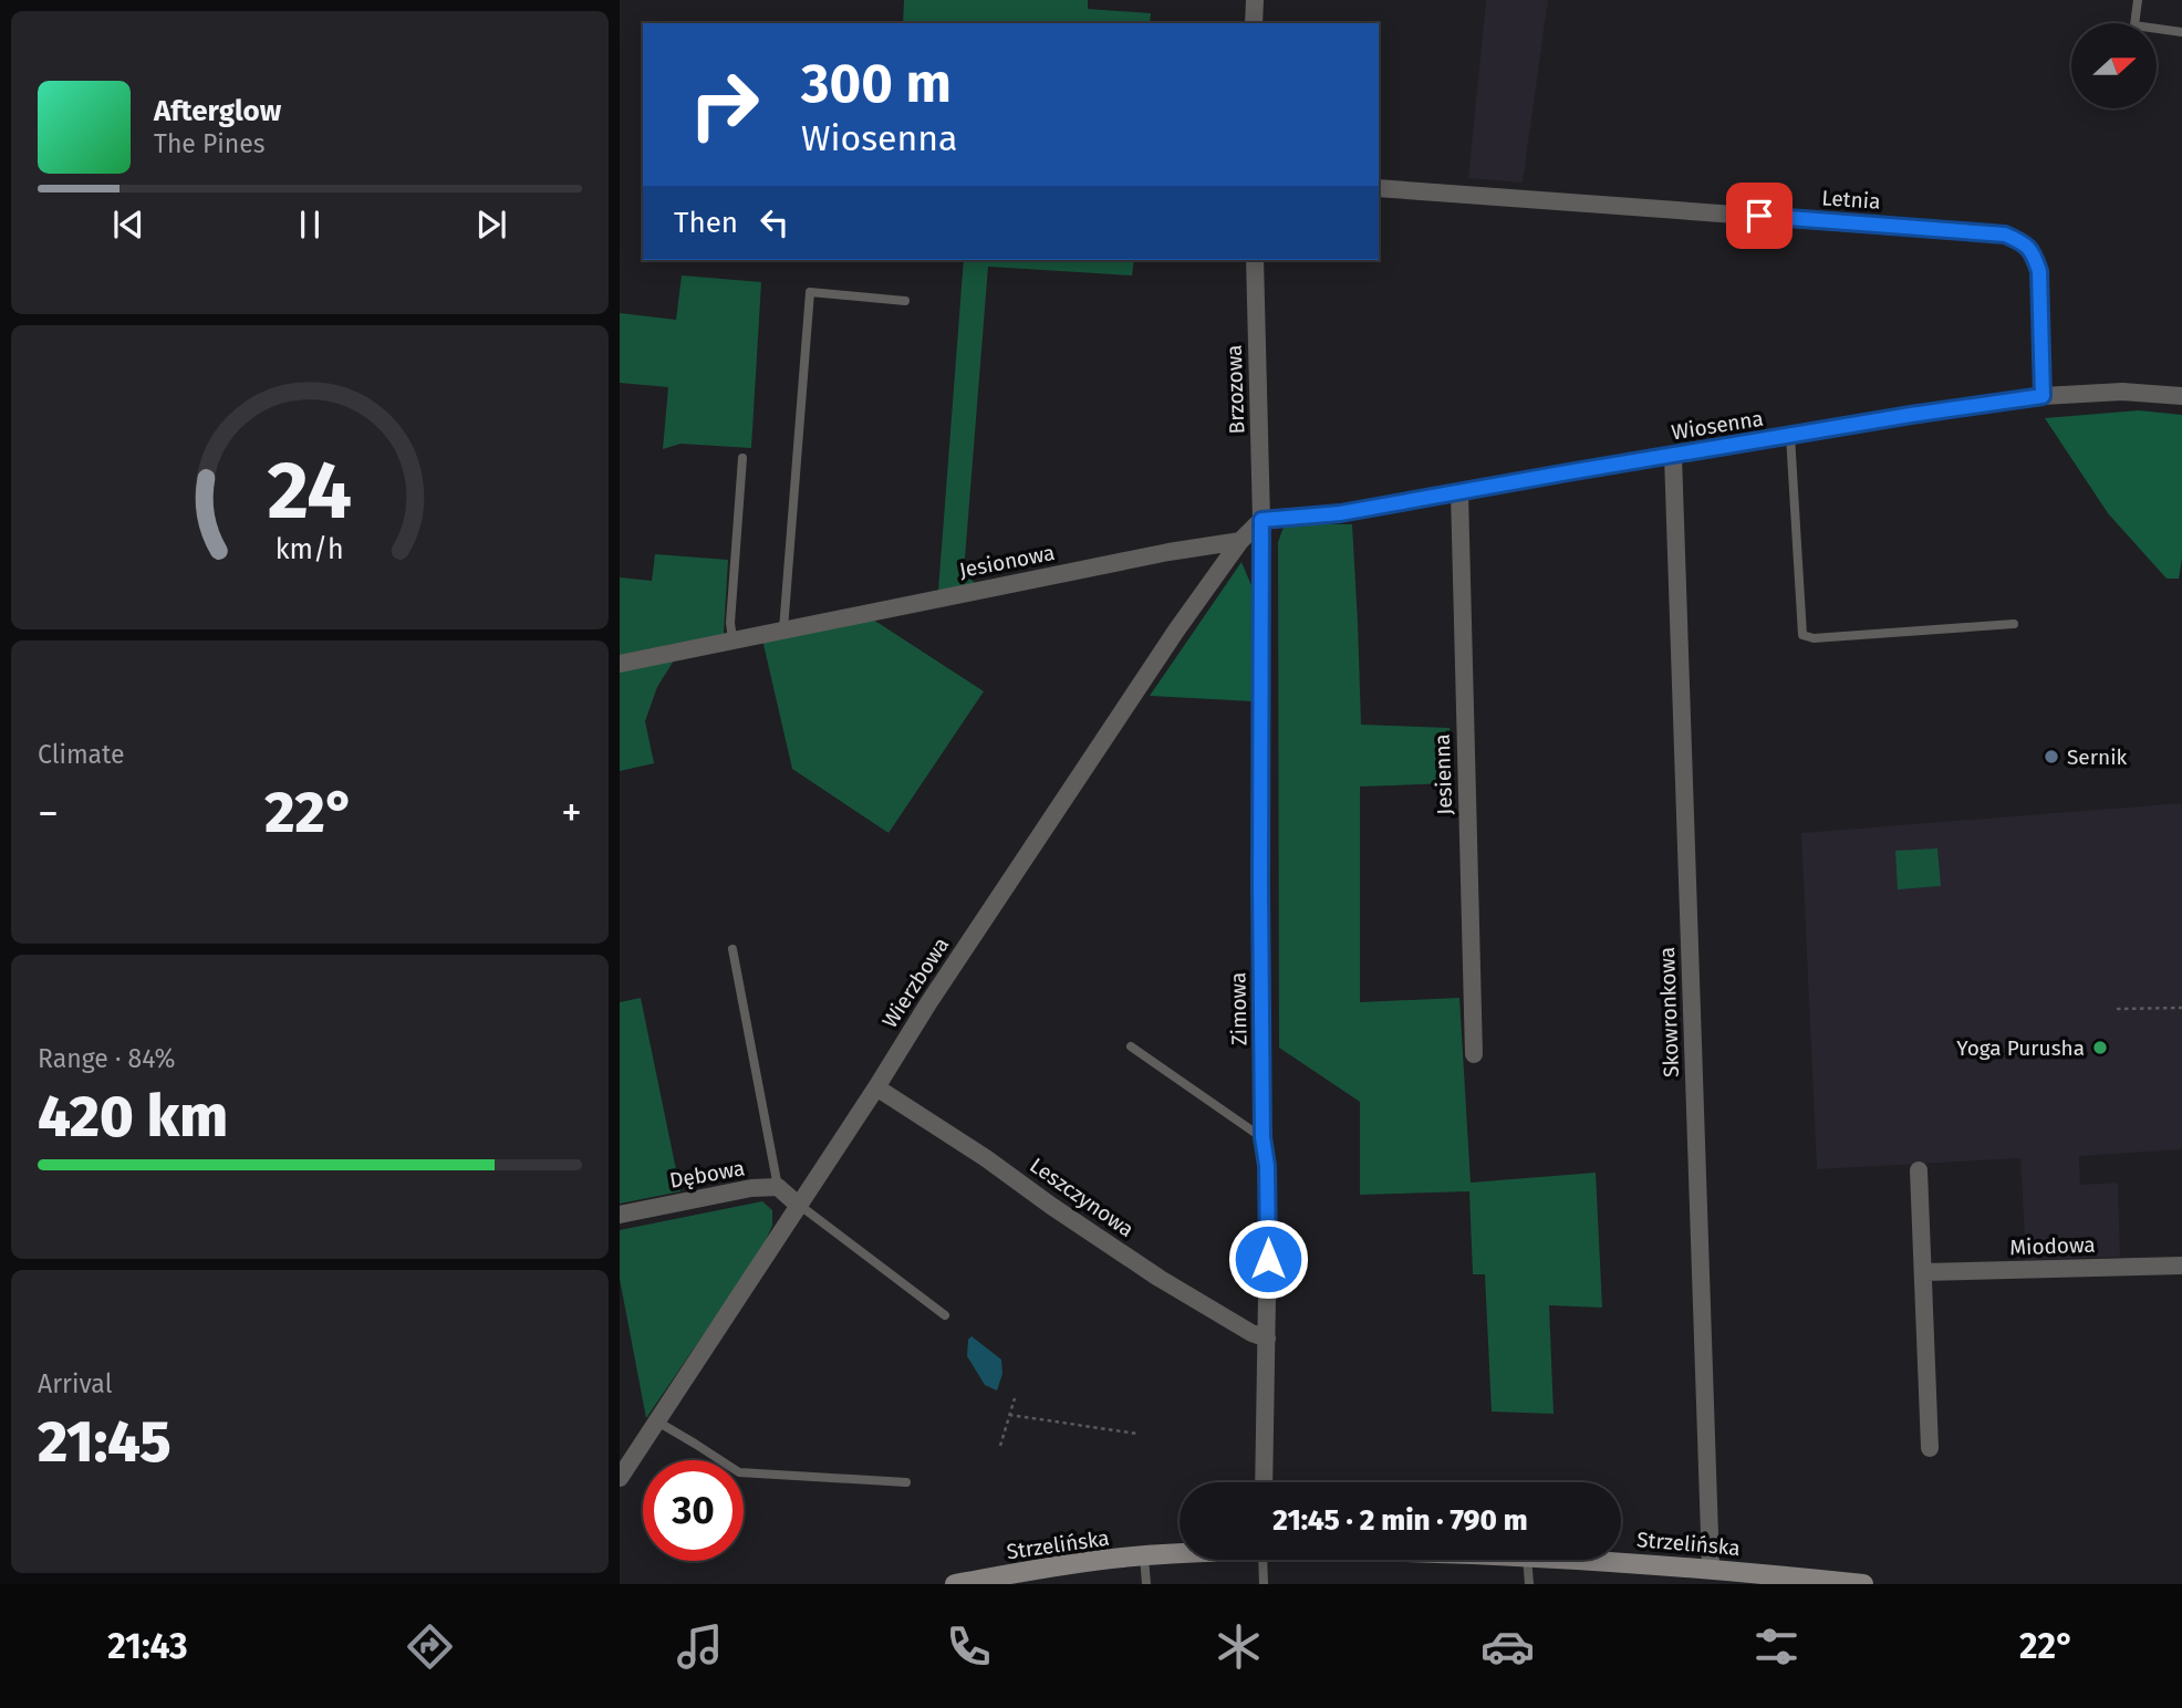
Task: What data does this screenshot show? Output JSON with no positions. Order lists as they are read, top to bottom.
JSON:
{
  "streets": {
    "main road": ["Strzelińska"],
    "street": [
      "Letnia",
      "Brzozowa",
      "Wiosenna",
      "Jesionowa",
      "Jesienna",
      "Wierzbowa",
      "Zimowa",
      "Skowronkowa",
      "Dębowa",
      "Leszczynowa",
      "Miodowa"
    ]
  },
  "crossings": [
    ["Letnia", "Wiosenna"],
    ["Brzozowa", "Wiosenna"],
    ["Brzozowa", "Wierzbowa"],
    ["Brzozowa", "Zimowa"],
    ["Wiosenna", "Jesienna"],
    ["Wiosenna", "Wierzbowa"],
    ["Wiosenna", "Zimowa"],
    ["Wiosenna", "Skowronkowa"],
    ["Jesionowa", "Wierzbowa"],
    ["Wierzbowa", "Zimowa"],
    ["Wierzbowa", "Leszczynowa"],
    ["Zimowa", "Leszczynowa"],
    ["Skowronkowa", "Strzelińska"]
  ],
  "places": ["Sernik", "Yoga Purusha"],
  "north": "right",
  "page": {
    "turn": ["300 m", "Wiosenna"],
    "song": ["Afterglow", "The Pines"],
    "then": "Then",
    "tile": [
      "Climate",
      ["Range · 84%", "420 km"],
      ["Arrival", "21:45"]
    ],
    "heat": ["−", "22°", "+"],
    "limit": "30",
    "trip": "21:45 · 2 min · 790 m",
    "tabs": ["21:43", "22°"],
    "gauge": ["24", "km/h"]
  }
}
